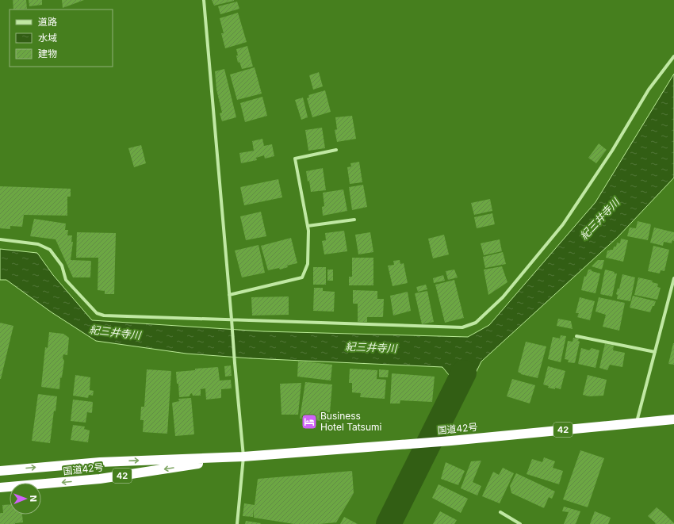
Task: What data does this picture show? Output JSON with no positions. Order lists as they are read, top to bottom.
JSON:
{
  "streets": {
    "highway": ["国道42号", "42"]
  },
  "water": ["紀三井寺川"],
  "places": {
    "hotel": ["Business Hotel Tatsumi"]
  },
  "legend": ["道路", "水域", "建物"],
  "north": "right"
}
